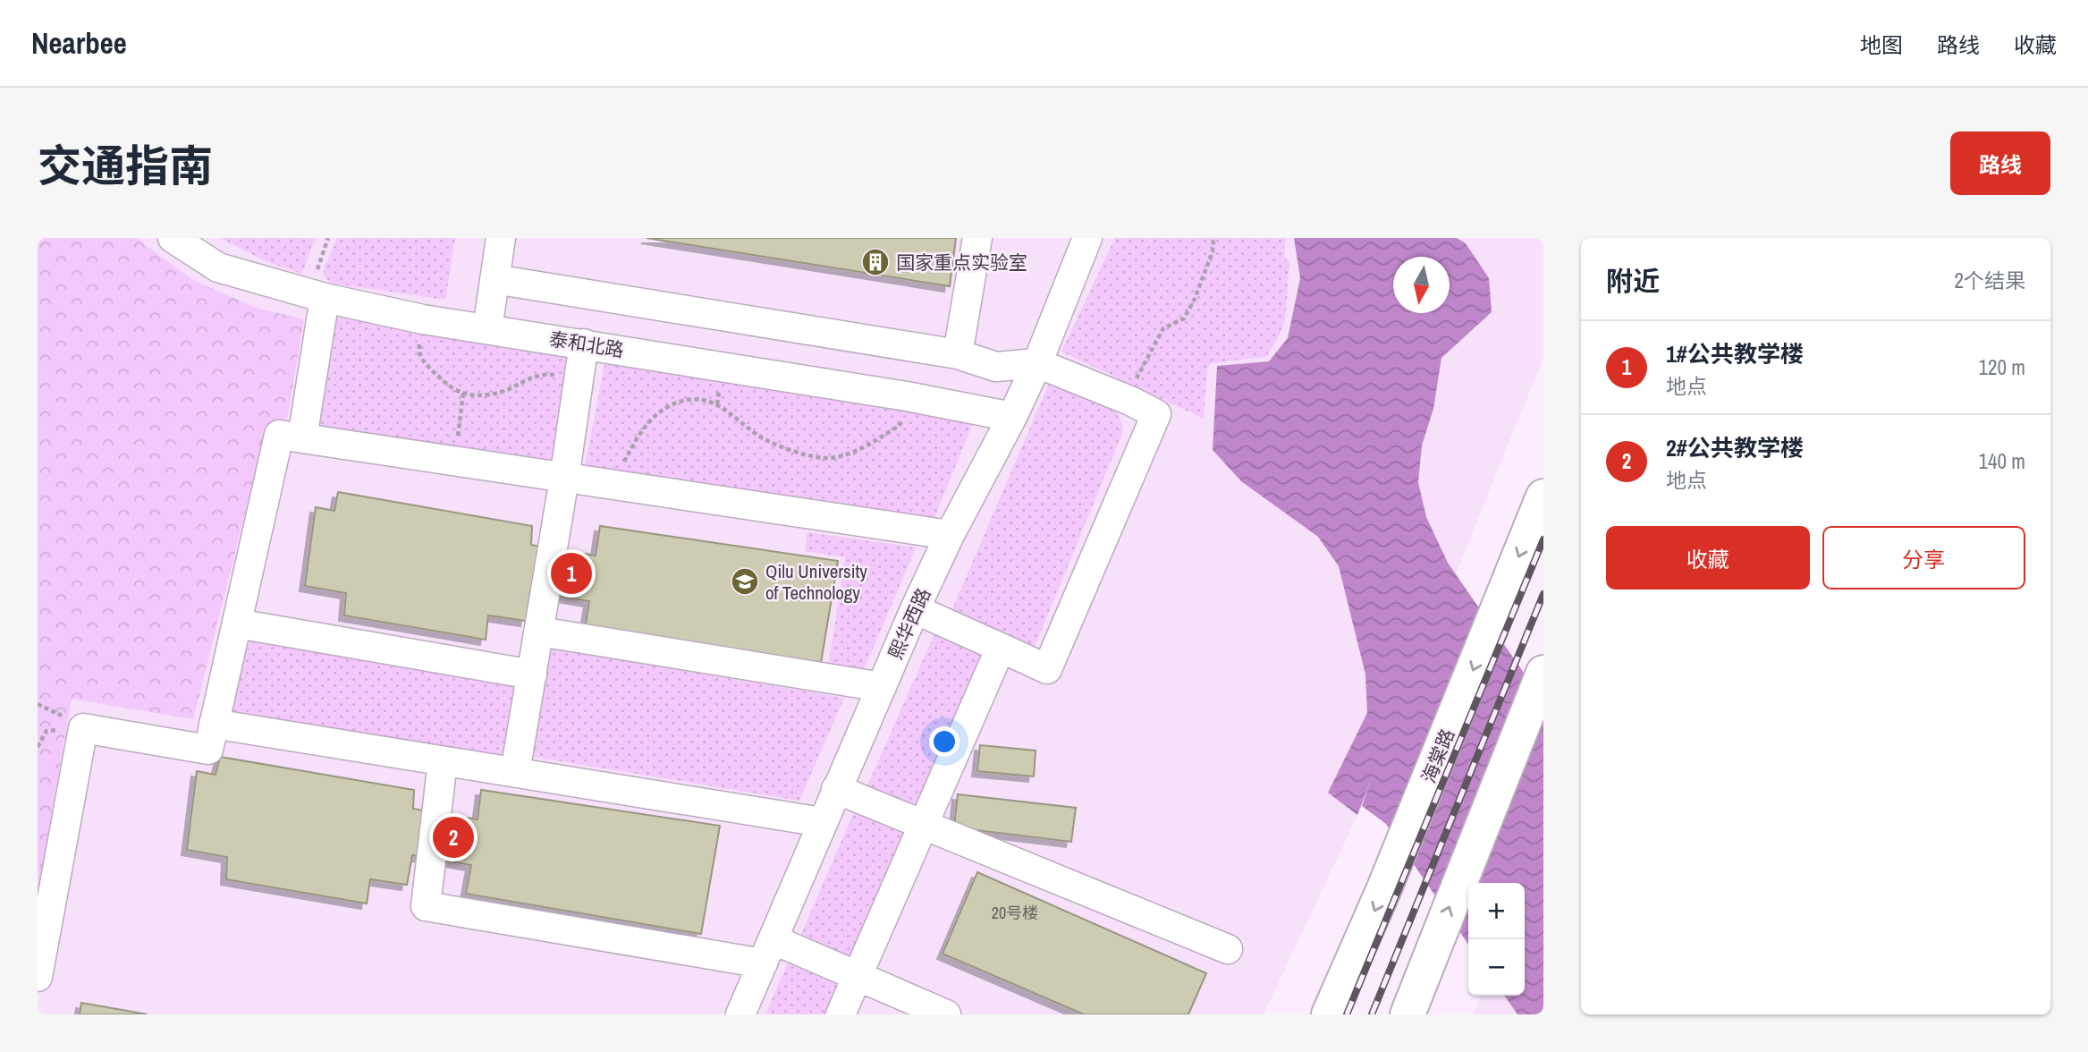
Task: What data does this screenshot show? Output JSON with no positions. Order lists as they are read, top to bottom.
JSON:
{
  "streets": {
    "main road": ["海棠路"],
    "street": ["泰和北路", "熙华西路"]
  },
  "crossings": [
    ["泰和北路", "熙华西路"]
  ],
  "places": {
    "building": ["国家重点实验室"],
    "school or university": ["Qilu University of Technology"]
  },
  "house_numbers": ["20号楼"],
  "north": "bottom",
  "page": {
    "header": "Nearbee",
    "nav": ["地图", "路线", "收藏"],
    "title": "交通指南",
    "buttons": [
      "路线",
      ["收藏", "分享"]
    ],
    "heading": ["附近", "2个结果"],
    "list": [
      {
        "mark": "1",
        "name": "1#公共教学楼",
        "note": "地点",
        "value": "120 m"
      },
      {
        "mark": "2",
        "name": "2#公共教学楼",
        "note": "地点",
        "value": "140 m"
      }
    ],
    "pins": ["1", "2"],
    "map_buttons": ["+", "−"]
  }
}
